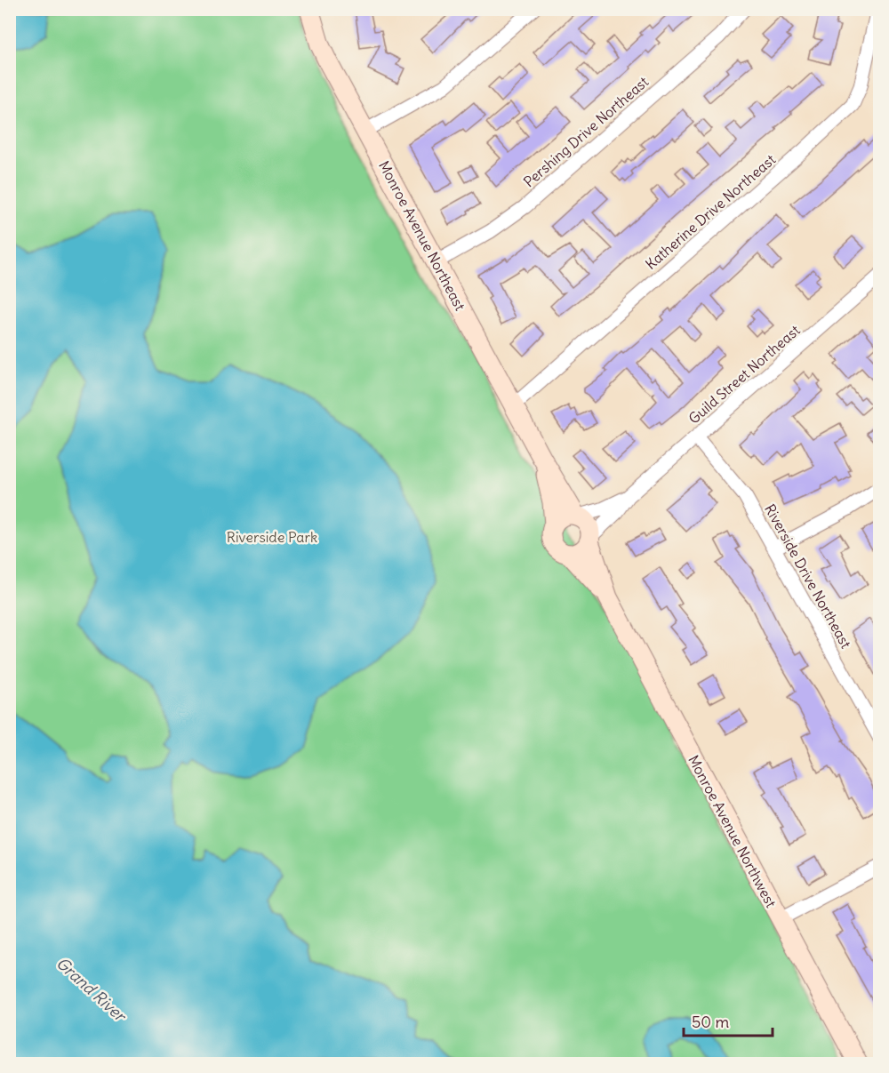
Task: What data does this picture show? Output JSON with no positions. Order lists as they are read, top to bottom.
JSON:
{
  "streets": {
    "main road": ["Monroe Avenue Northeast", "Monroe Avenue Northwest"],
    "street": [
      "Pershing Drive Northeast",
      "Katherine Drive Northeast",
      "Guild Street Northeast",
      "Riverside Drive Northeast"
    ]
  },
  "crossings": [
    ["Pershing Drive Northeast", "Monroe Avenue Northeast"],
    ["Katherine Drive Northeast", "Monroe Avenue Northeast"],
    ["Monroe Avenue Northeast", "Guild Street Northeast"],
    ["Monroe Avenue Northeast", "Monroe Avenue Northwest"],
    ["Guild Street Northeast", "Riverside Drive Northeast"],
    ["Guild Street Northeast", "Monroe Avenue Northwest"]
  ],
  "water": ["Grand River"],
  "parks": ["Riverside Park"],
  "scale_bar": "50 m"
}
